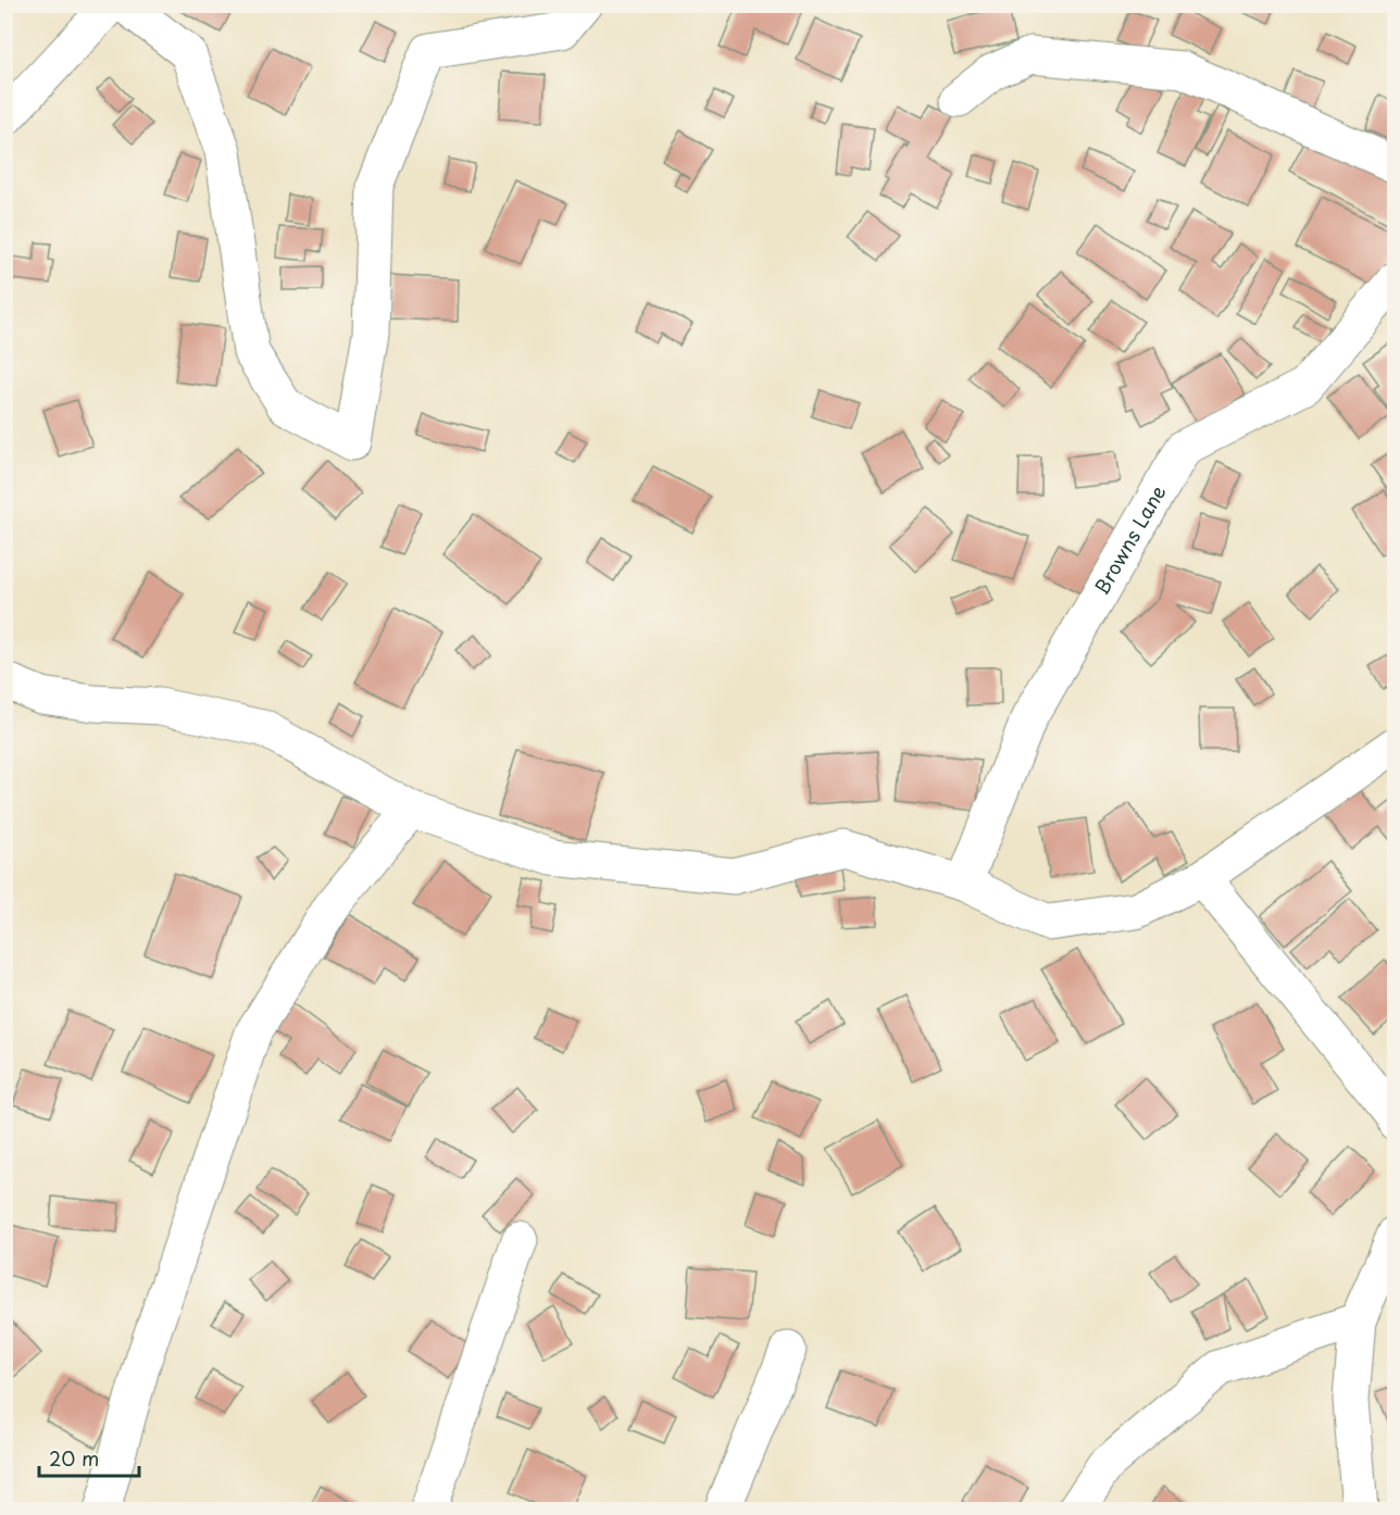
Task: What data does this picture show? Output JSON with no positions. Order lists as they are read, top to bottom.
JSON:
{
  "streets": {
    "street": ["Browns Lane"]
  },
  "scale_bar": "20 m"
}
